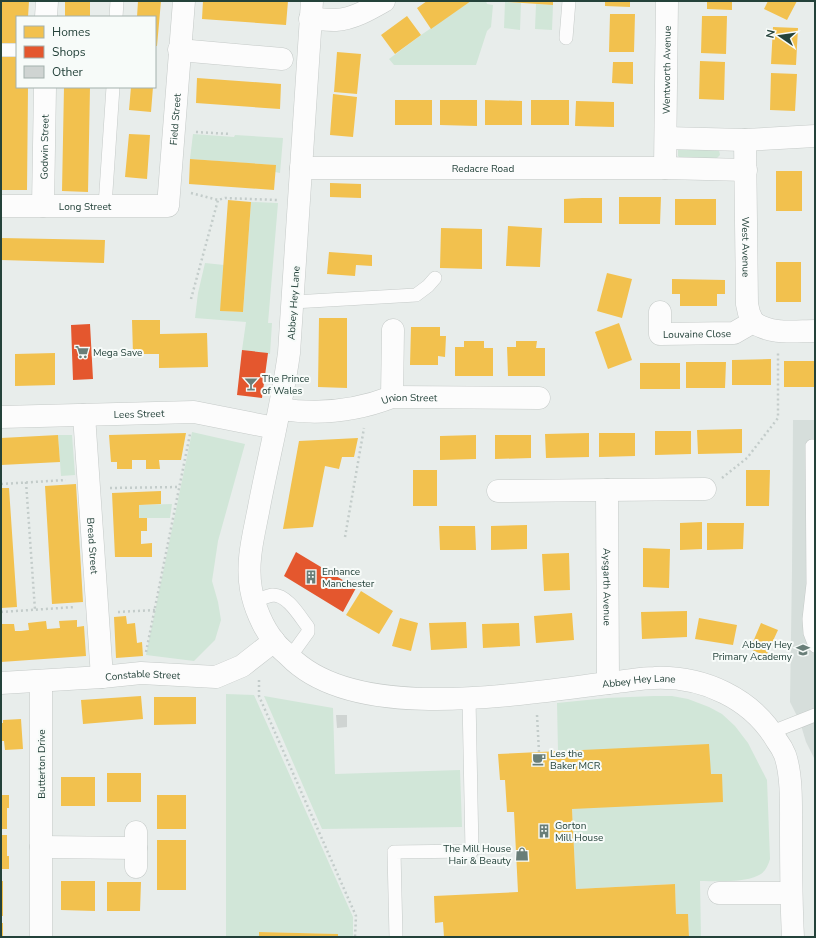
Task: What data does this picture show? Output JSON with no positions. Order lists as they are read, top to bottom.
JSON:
{
  "streets": {
    "street": [
      "Wentworth Avenue",
      "Field Street",
      "Godwin Street",
      "Redacre Road",
      "Long Street",
      "West Avenue",
      "Abbey Hey Lane",
      "Louvaine Close",
      "Union Street",
      "Lees Street",
      "Bread Street",
      "Aysgarth Avenue",
      "Constable Street",
      "Butterton Drive"
    ]
  },
  "crossings": [
    ["Field Street", "Long Street"],
    ["Godwin Street", "Long Street"],
    ["Redacre Road", "West Avenue"],
    ["Redacre Road", "Abbey Hey Lane"],
    ["West Avenue", "Louvaine Close"],
    ["Abbey Hey Lane", "Union Street"],
    ["Abbey Hey Lane", "Lees Street"],
    ["Abbey Hey Lane", "Aysgarth Avenue"],
    ["Abbey Hey Lane", "Constable Street"],
    ["Union Street", "Lees Street"],
    ["Lees Street", "Bread Street"],
    ["Bread Street", "Constable Street"],
    ["Constable Street", "Butterton Drive"]
  ],
  "places": {
    "supermarket": ["Mega Save"],
    "bar": ["The Prince of Wales"],
    "building": ["Enhance Manchester", "Gorton Mill House"],
    "school or university": ["Abbey Hey Primary Academy"],
    "cafe": ["Les the Baker MCR"],
    "shop": ["The Mill House Hair & Beauty"]
  },
  "legend": ["Homes", "Shops", "Other"],
  "north": "left"
}
